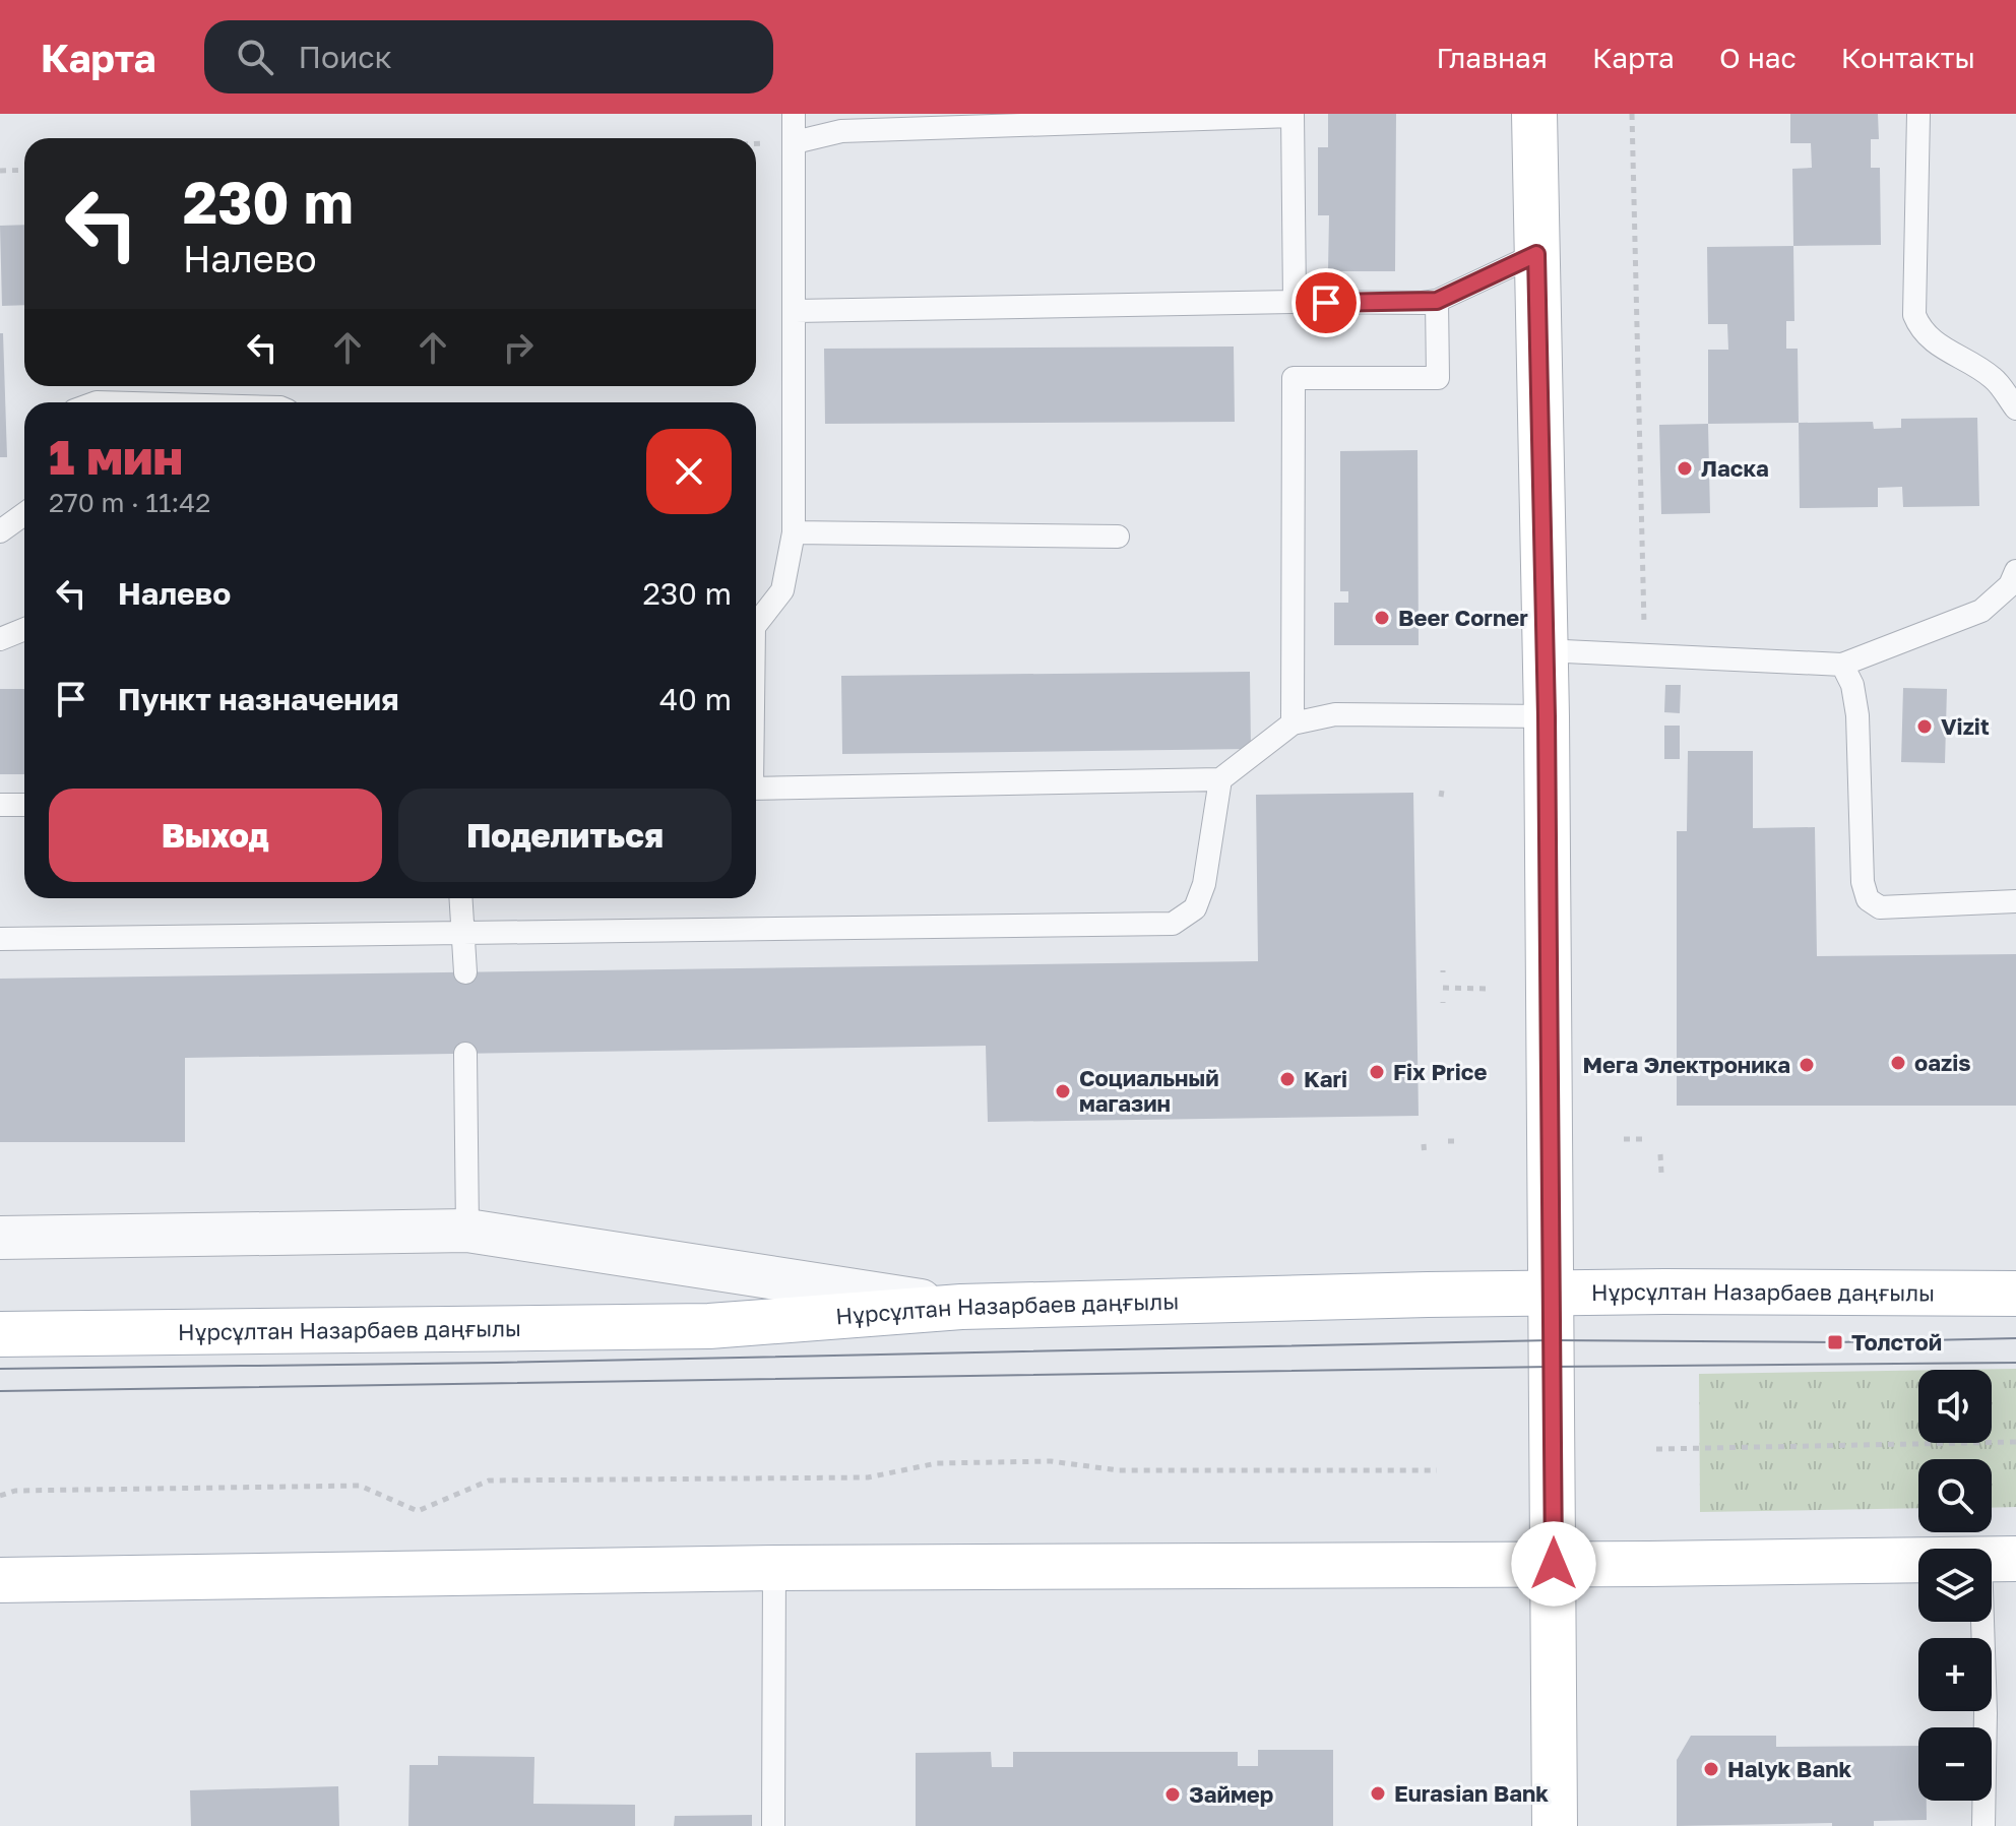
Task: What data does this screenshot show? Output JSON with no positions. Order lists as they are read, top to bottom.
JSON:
{
  "streets": {
    "main road": ["Нұрсұлтан Назарбаев даңғылы"]
  },
  "places": {
    "other": [
      "Ласка",
      "Beer Corner",
      "Vizit",
      "oazis",
      "Мега Электроника",
      "Fix Price",
      "Kari",
      "Социальный магазин",
      "Halyk Bank",
      "Eurasian Bank",
      "Займер"
    ],
    "transit": ["Толстой"]
  },
  "page": {
    "header": "Карта",
    "search": "Поиск",
    "nav": [
      "Главная",
      "Карта",
      "О нас",
      "Контакты"
    ],
    "turn": ["230 m", "Налево"],
    "heading": ["1 мин", "270 m · 11:42"],
    "list": [
      {
        "name": "Налево",
        "value": "230 m"
      },
      {
        "name": "Пункт назначения",
        "value": "40 m"
      }
    ],
    "buttons": ["Выход", "Поделиться"],
    "map_buttons": ["+", "−"]
  }
}
